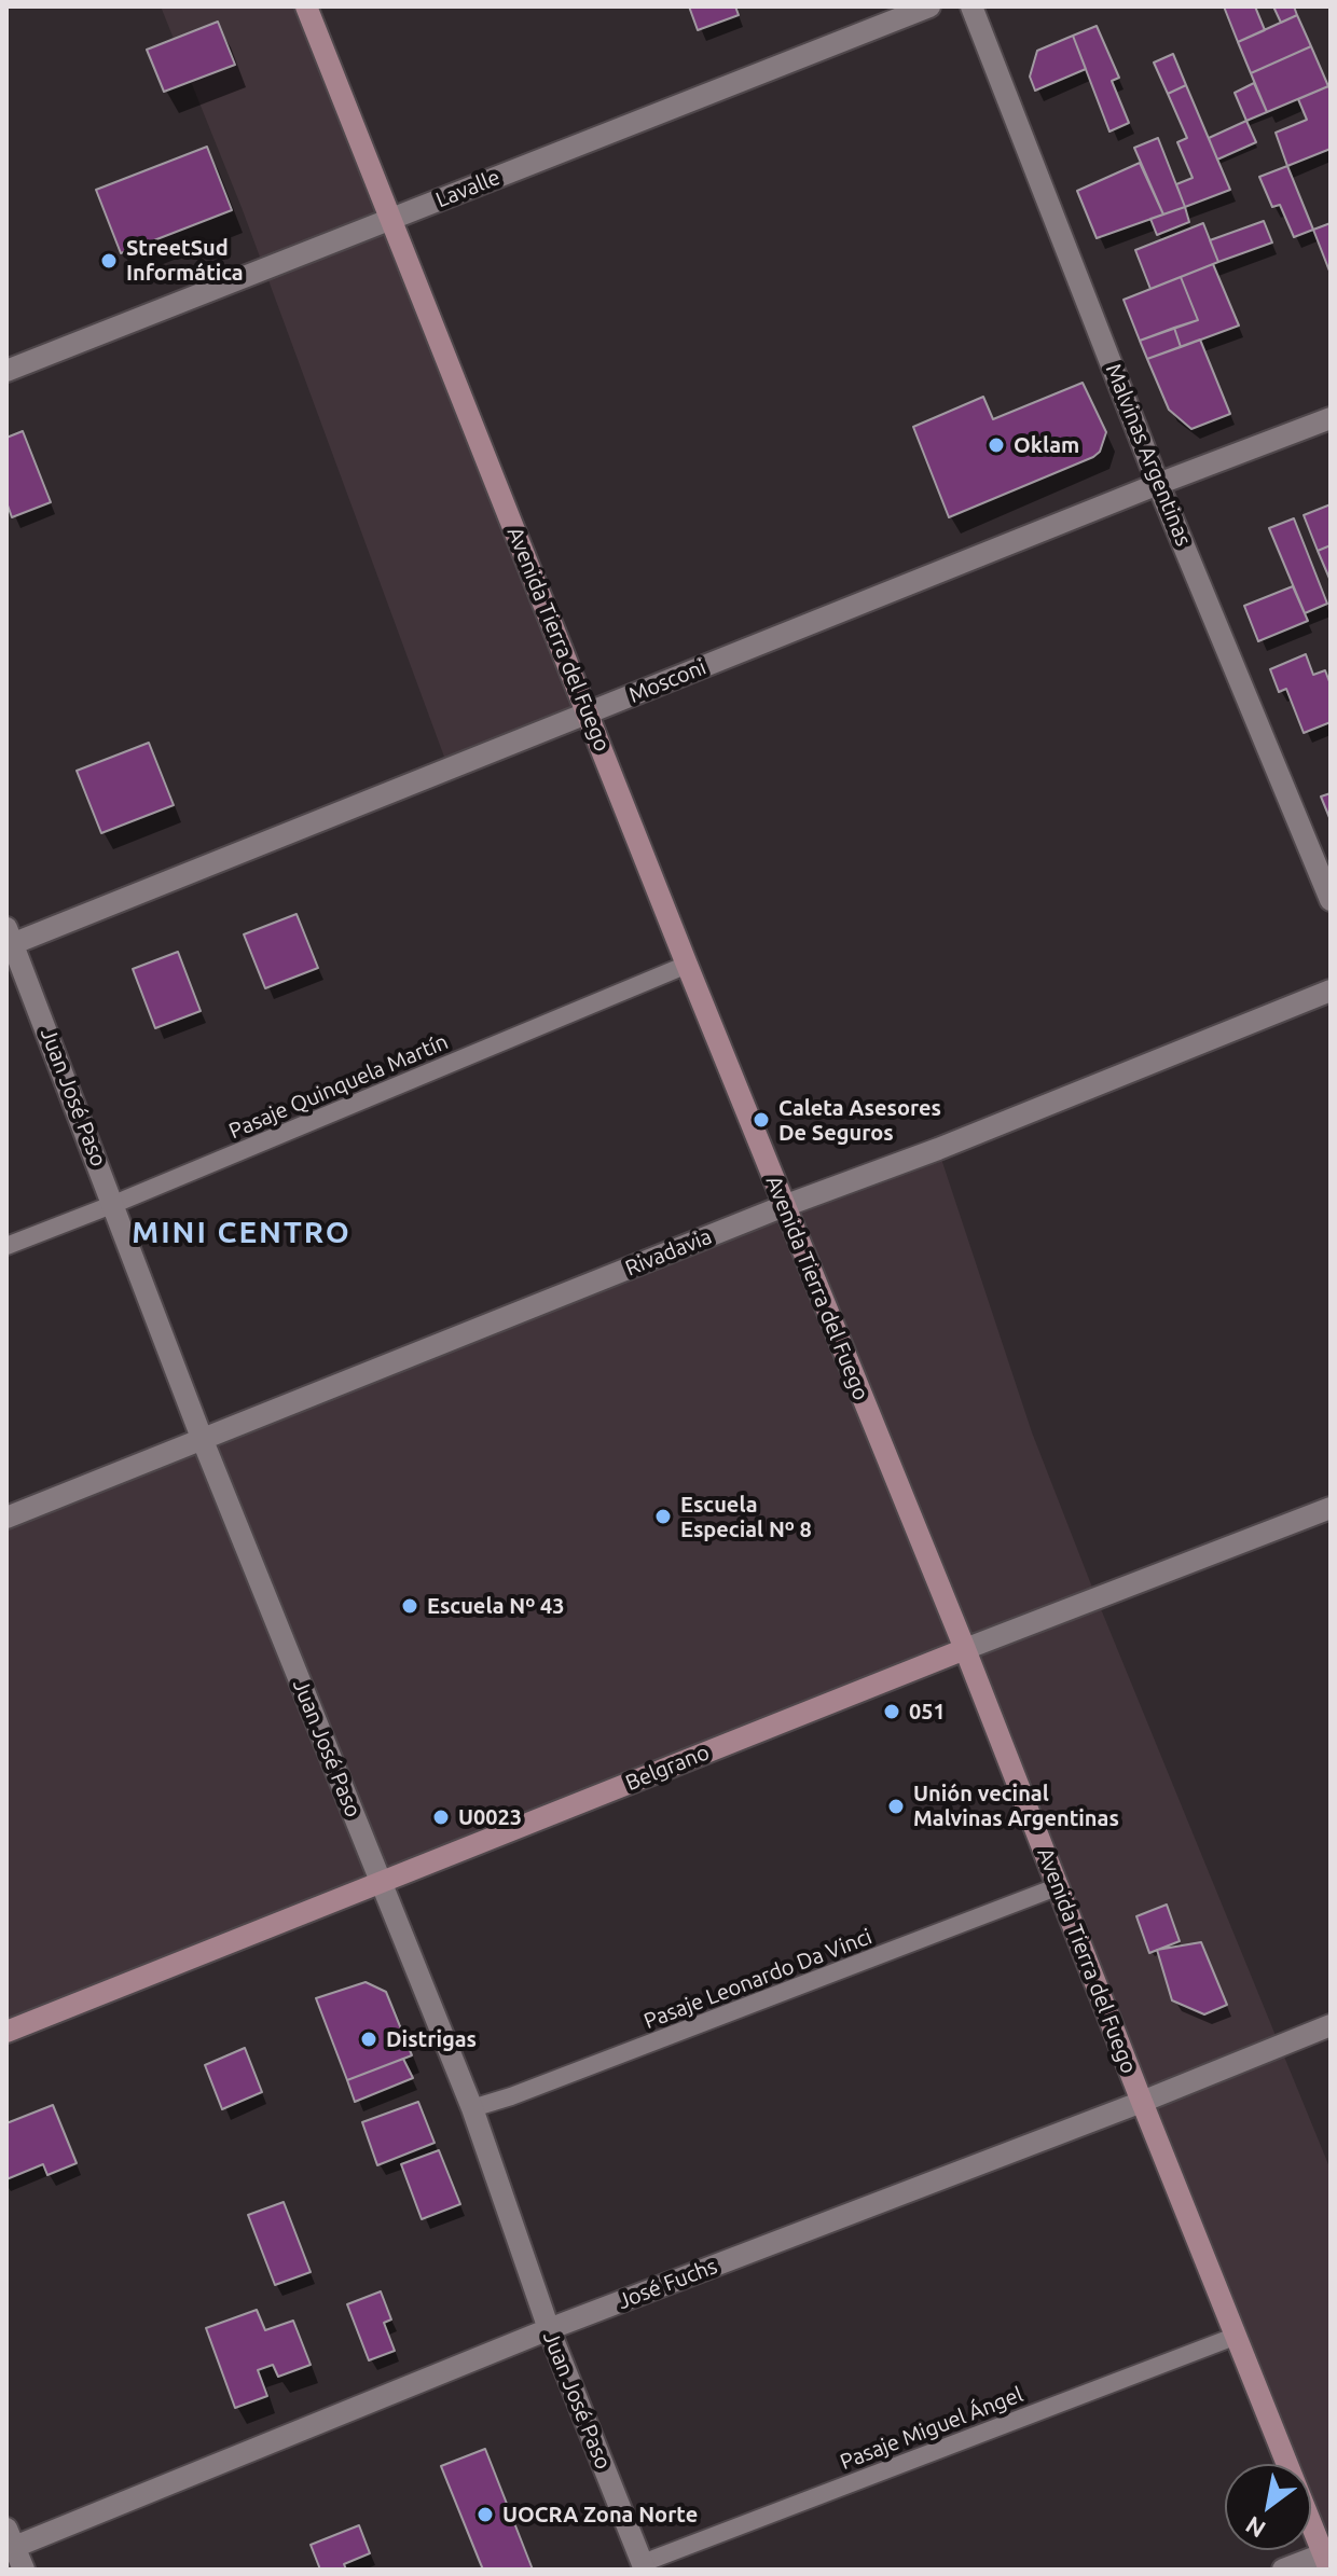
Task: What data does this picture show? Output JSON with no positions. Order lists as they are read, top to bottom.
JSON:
{
  "streets": {
    "street": [
      "Lavalle",
      "Malvinas Argentinas",
      "Avenida Tierra del Fuego",
      "Mosconi",
      "Juan José Paso",
      "Rivadavia",
      "Belgrano",
      "José Fuchs"
    ],
    "lane": ["Pasaje Quinquela Martín", "Pasaje Leonardo Da Vinci", "Pasaje Miguel Ángel"]
  },
  "crossings": [
    ["Lavalle", "Avenida Tierra del Fuego"],
    ["Malvinas Argentinas", "Mosconi"],
    ["Avenida Tierra del Fuego", "Mosconi"],
    ["Avenida Tierra del Fuego", "Pasaje Quinquela Martín"],
    ["Avenida Tierra del Fuego", "Rivadavia"],
    ["Avenida Tierra del Fuego", "Belgrano"],
    ["Avenida Tierra del Fuego", "Pasaje Leonardo Da Vinci"],
    ["Avenida Tierra del Fuego", "José Fuchs"],
    ["Avenida Tierra del Fuego", "Pasaje Miguel Ángel"],
    ["Mosconi", "Juan José Paso"],
    ["Pasaje Quinquela Martín", "Juan José Paso"],
    ["Juan José Paso", "Rivadavia"],
    ["Juan José Paso", "Belgrano"],
    ["Juan José Paso", "Pasaje Leonardo Da Vinci"],
    ["Juan José Paso", "José Fuchs"],
    ["Juan José Paso", "Pasaje Miguel Ángel"]
  ],
  "districts": ["MINI CENTRO"],
  "places": [
    "StreetSud Informática",
    "Oklam",
    "Caleta Asesores De Seguros",
    "Escuela Especial Nº 8",
    "Escuela Nº 43",
    "051",
    "Unión vecinal Malvinas Argentinas",
    "U0023",
    "Distrigas",
    "UOCRA Zona Norte"
  ],
  "north": "bottom left"
}
